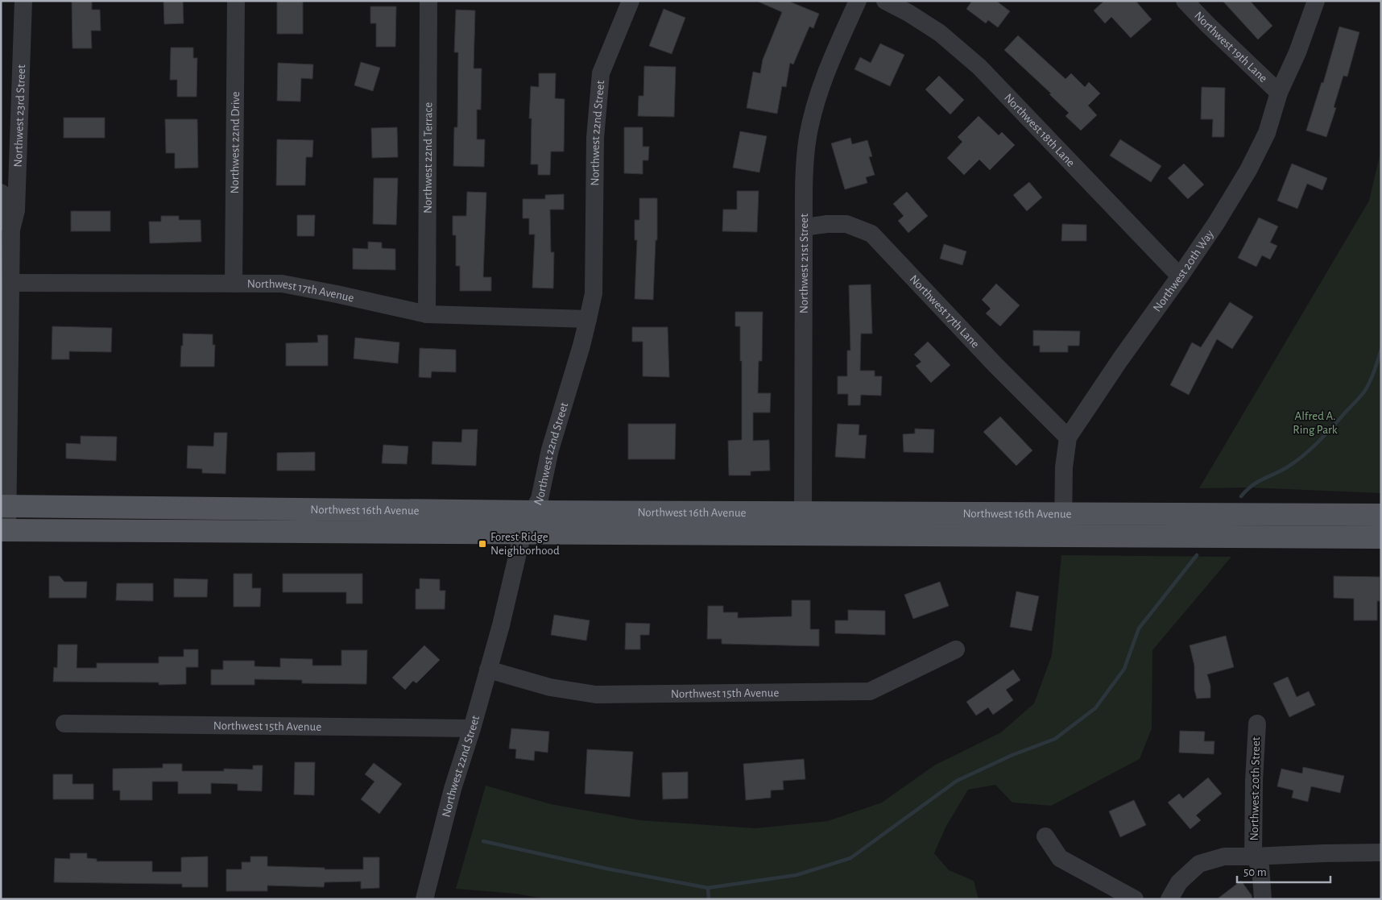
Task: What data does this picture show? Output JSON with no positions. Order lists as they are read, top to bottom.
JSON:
{
  "streets": {
    "main road": ["Northwest 16th Avenue"],
    "street": [
      "Northwest 19th Lane",
      "Northwest 23rd Street",
      "Northwest 18th Lane",
      "Northwest 22nd Street",
      "Northwest 22nd Drive",
      "Northwest 22nd Terrace",
      "Northwest 21st Street",
      "Northwest 20th Way",
      "Northwest 17th Avenue",
      "Northwest 17th Lane",
      "Northwest 15th Avenue",
      "Northwest 20th Street"
    ]
  },
  "crossings": [
    ["Northwest 19th Lane", "Northwest 20th Way"],
    ["Northwest 23rd Street", "Northwest 17th Avenue"],
    ["Northwest 23rd Street", "Northwest 16th Avenue"],
    ["Northwest 18th Lane", "Northwest 20th Way"],
    ["Northwest 22nd Street", "Northwest 17th Avenue"],
    ["Northwest 22nd Street", "Northwest 16th Avenue"],
    ["Northwest 22nd Street", "Northwest 15th Avenue"],
    ["Northwest 22nd Drive", "Northwest 17th Avenue"],
    ["Northwest 22nd Terrace", "Northwest 17th Avenue"],
    ["Northwest 21st Street", "Northwest 17th Lane"],
    ["Northwest 21st Street", "Northwest 16th Avenue"],
    ["Northwest 20th Way", "Northwest 17th Lane"],
    ["Northwest 20th Way", "Northwest 16th Avenue"]
  ],
  "parks": ["Alfred A. Ring Park"],
  "places": {
    "transit": ["Forest Ridge Neighborhood"]
  },
  "scale_bar": "50 m"
}
